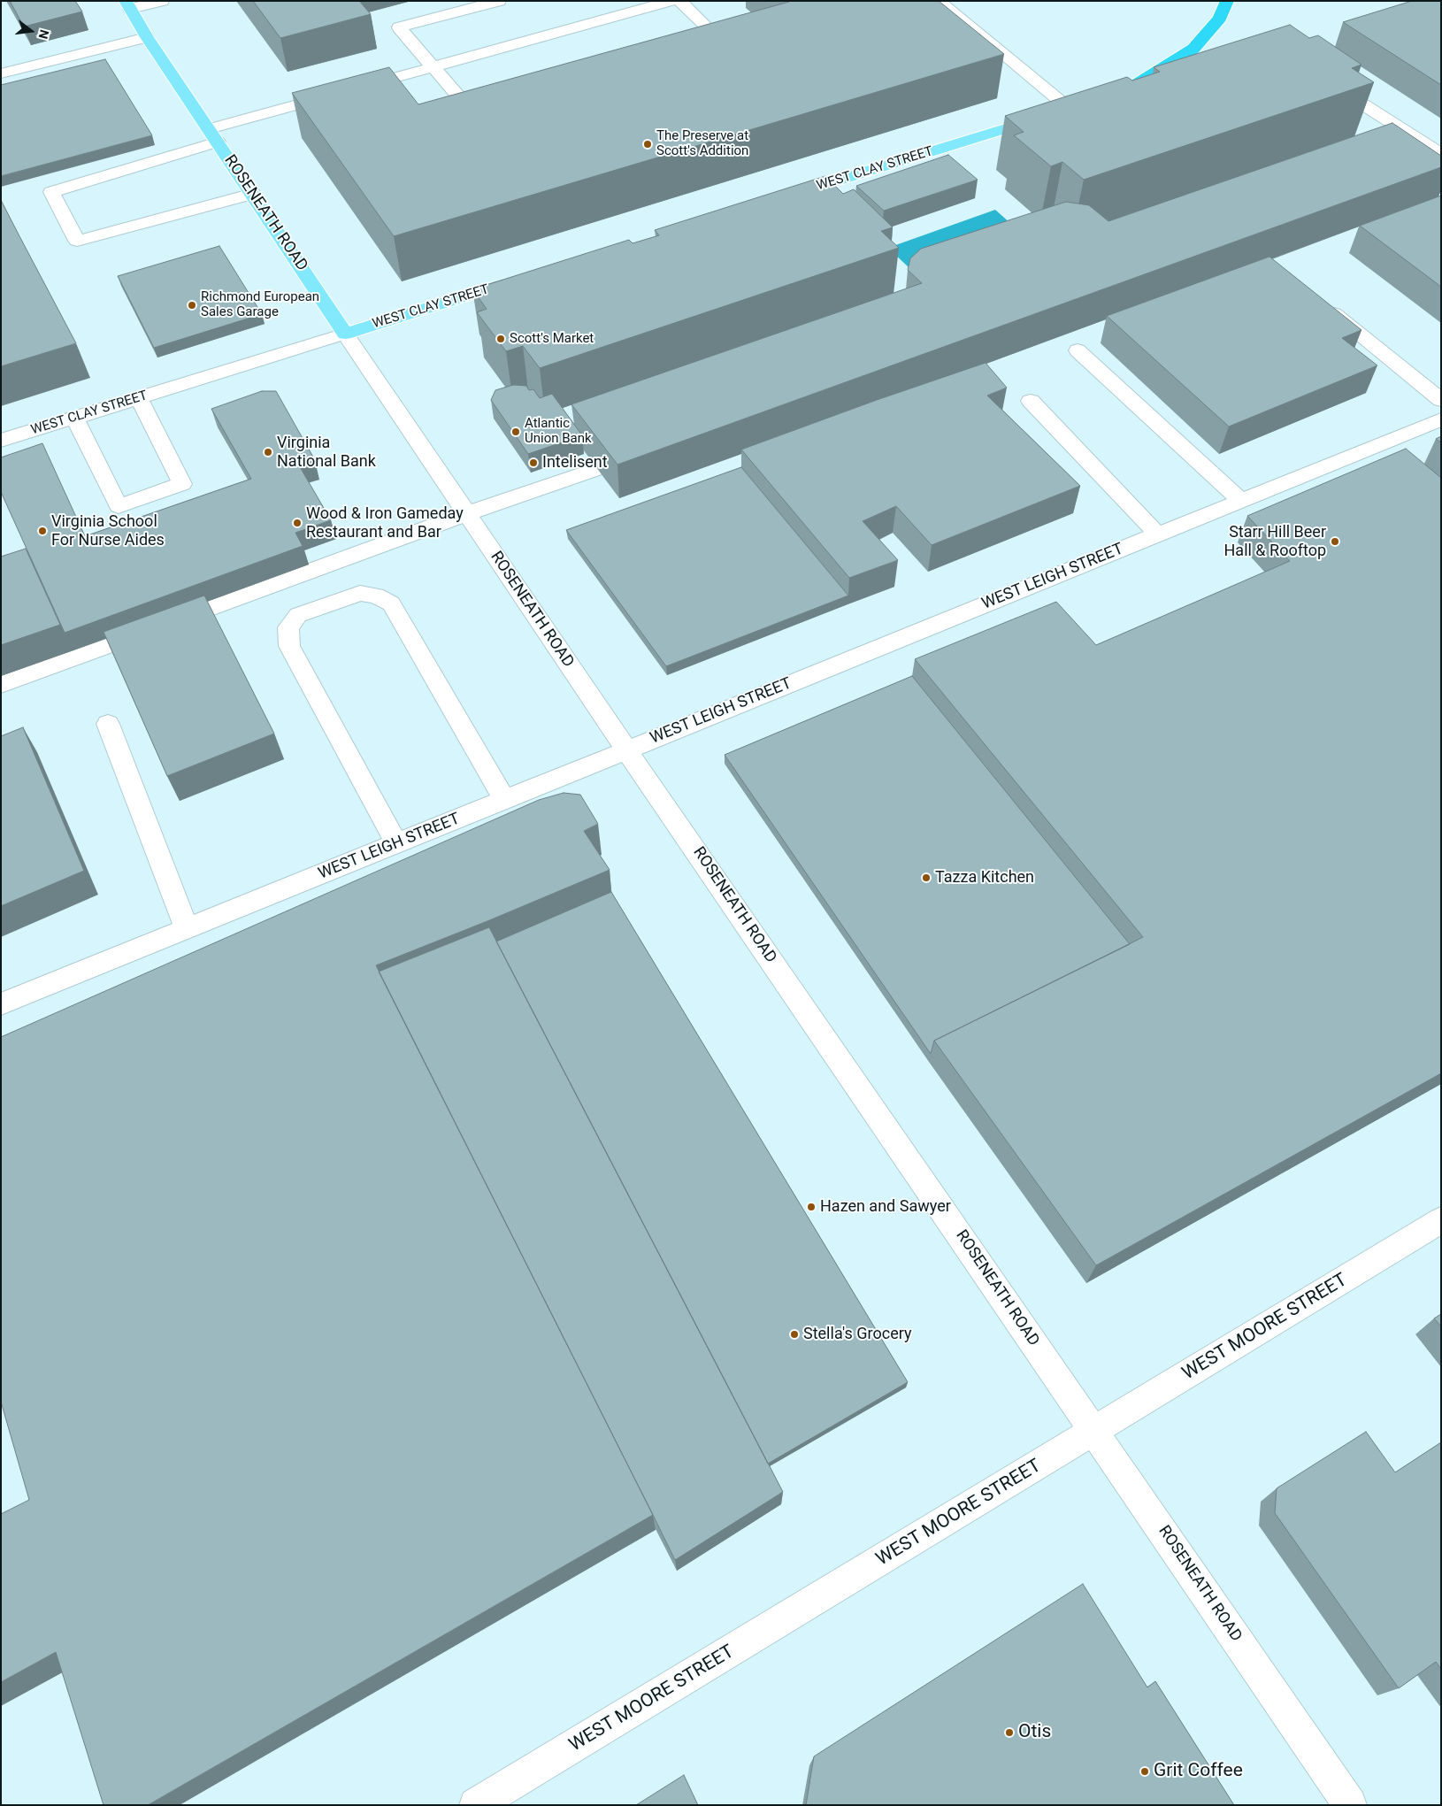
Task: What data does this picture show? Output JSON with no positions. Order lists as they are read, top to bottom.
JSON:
{
  "streets": {
    "main road": ["WEST CLAY STREET", "ROSENEATH ROAD"],
    "street": ["WEST LEIGH STREET", "WEST MOORE STREET"]
  },
  "crossings": [
    ["WEST CLAY STREET", "ROSENEATH ROAD"],
    ["ROSENEATH ROAD", "WEST LEIGH STREET"],
    ["ROSENEATH ROAD", "WEST MOORE STREET"]
  ],
  "places": [
    "The Preserve at Scott's Addition",
    "Richmond European Sales Garage",
    "Scott's Market",
    "Atlantic Union Bank",
    "Virginia National Bank",
    "Intelisent",
    "Wood & Iron Gameday Restaurant and Bar",
    "Virginia School For Nurse Aides",
    "Starr Hill Beer Hall & Rooftop",
    "Tazza Kitchen",
    "Hazen and Sawyer",
    "Stella's Grocery",
    "Otis",
    "Grit Coffee"
  ],
  "north": "right"
}
